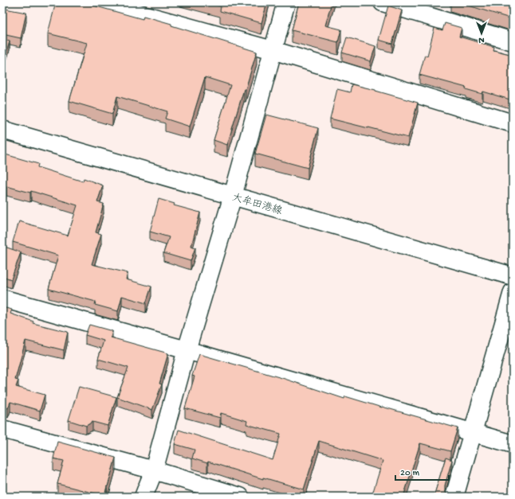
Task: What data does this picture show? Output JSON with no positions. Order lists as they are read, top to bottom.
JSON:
{
  "streets": {
    "street": ["大牟田港線"]
  },
  "scale_bar": "20 m",
  "north": "bottom"
}
